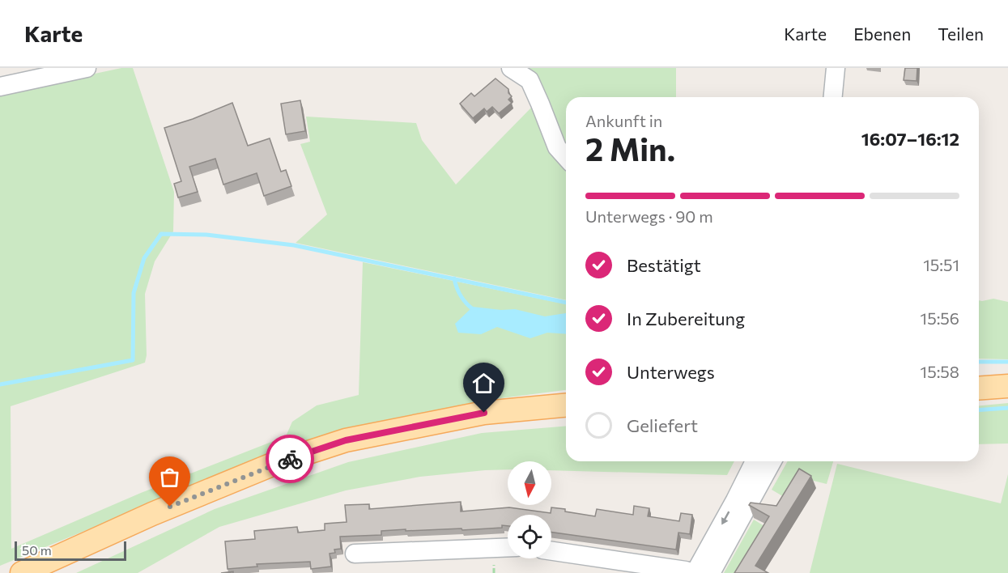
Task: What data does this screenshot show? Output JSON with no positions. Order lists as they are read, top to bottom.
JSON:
{
  "scale_bar": "50 m",
  "north": "bottom",
  "page": {
    "header": "Karte",
    "nav": ["Karte", "Ebenen", "Teilen"],
    "heading": ["2 Min.", "Ankunft in", "16:07–16:12"],
    "bar": "Unterwegs · 90 m",
    "list": [
      ["Bestätigt", "15:51"],
      ["In Zubereitung", "15:56"],
      ["Unterwegs", "15:58"],
      "Geliefert"
    ],
    "scale": "50 m"
  }
}
